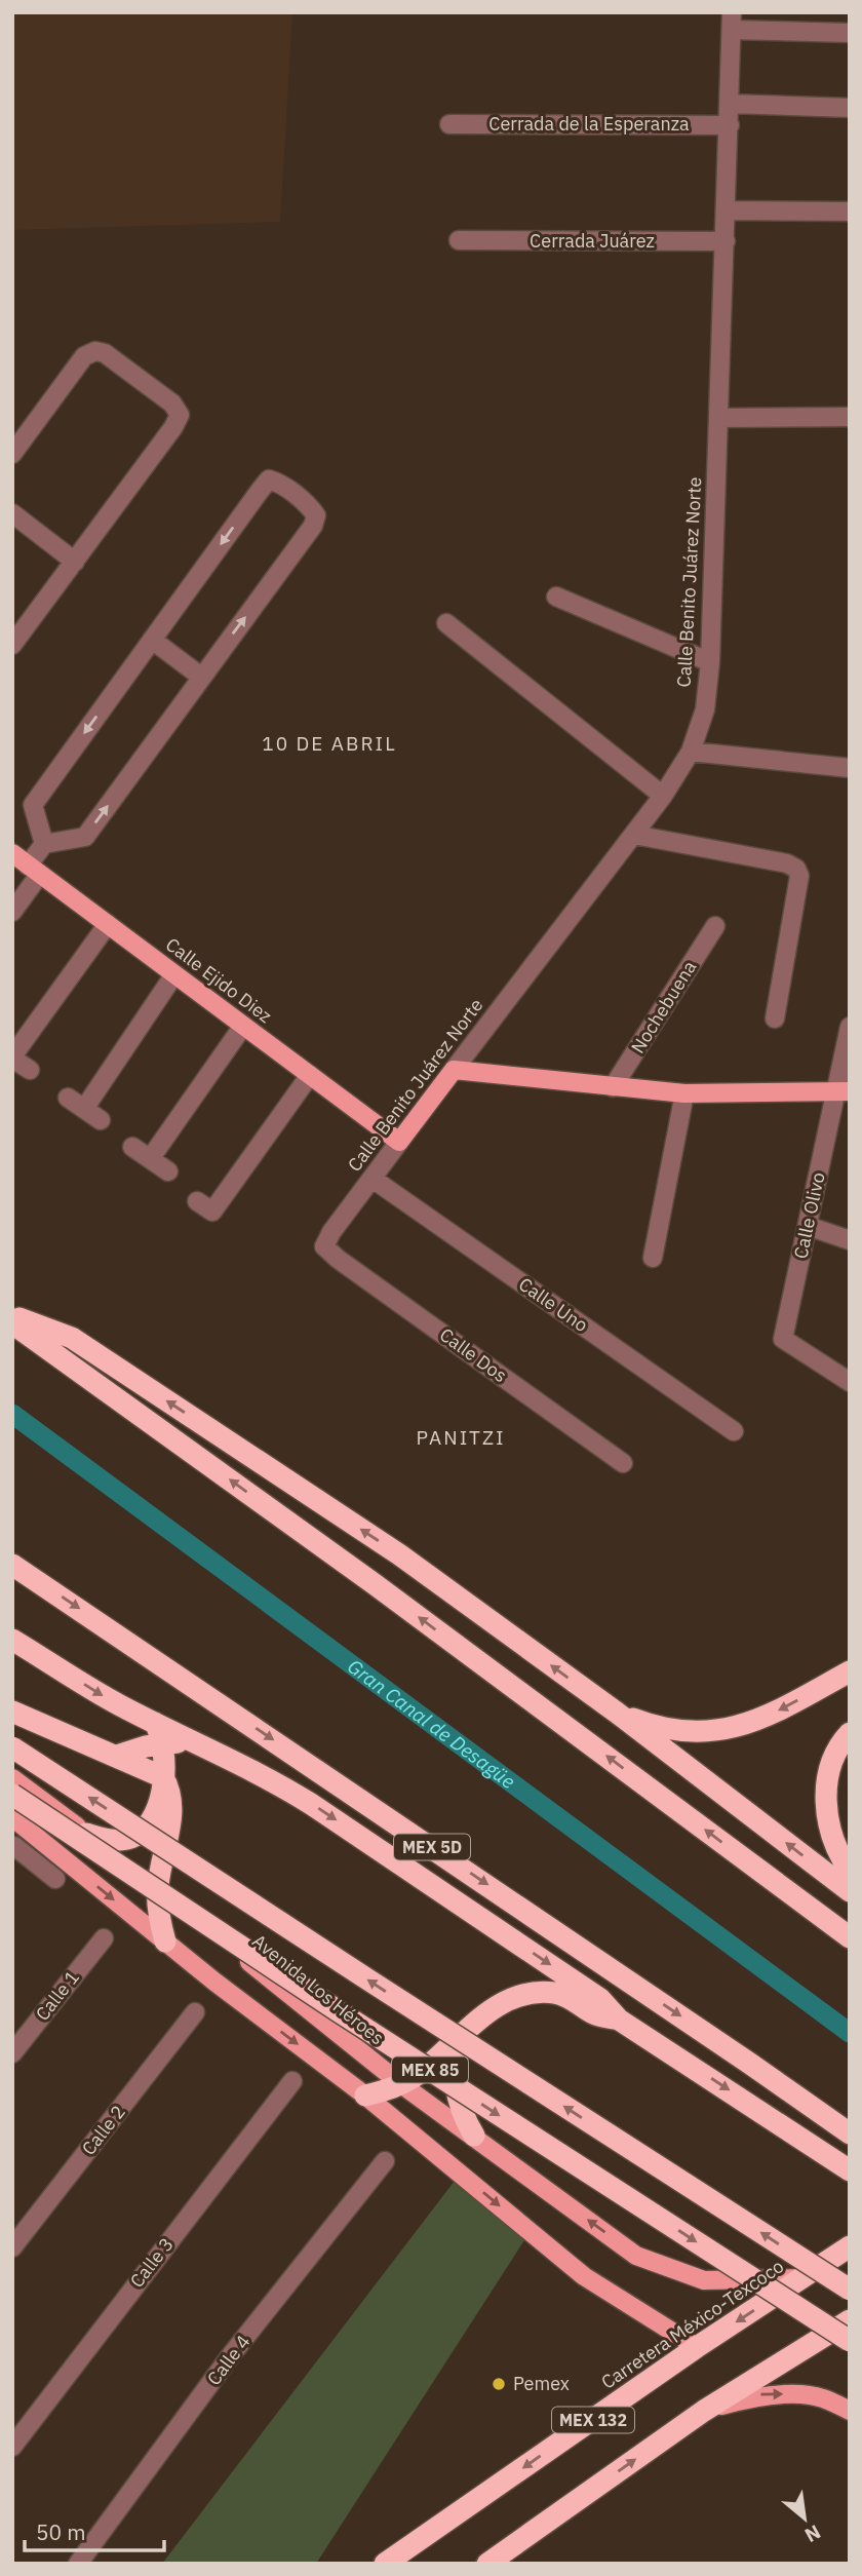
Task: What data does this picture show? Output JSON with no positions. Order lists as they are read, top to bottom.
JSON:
{
  "streets": {
    "highway": [
      "MEX 5D",
      "MEX 85",
      "Carretera México-Texcoco",
      "MEX 132"
    ],
    "main road": ["Calle Benito Juárez Norte", "Calle Ejido Diez", "Avenida Los Héroes"],
    "street": [
      "Cerrada de la Esperanza",
      "Cerrada Juárez",
      "Nochebuena",
      "Calle Olivo",
      "Calle Uno",
      "Calle Dos",
      "Calle 1",
      "Calle 2",
      "Calle 3",
      "Calle 4"
    ]
  },
  "crossings": [
    ["Cerrada de la Esperanza", "Calle Benito Juárez Norte"],
    ["Cerrada Juárez", "Calle Benito Juárez Norte"],
    ["Calle Benito Juárez Norte", "Calle Ejido Diez"],
    ["Calle Benito Juárez Norte", "Calle Uno"],
    ["Calle Benito Juárez Norte", "Calle Dos"],
    ["Avenida Los Héroes", "Carretera México-Texcoco"]
  ],
  "districts": ["10 DE ABRIL", "PANITZI"],
  "water": ["Gran Canal de Desagüe"],
  "places": ["Pemex"],
  "scale_bar": "50 m",
  "north": "bottom right"
}
